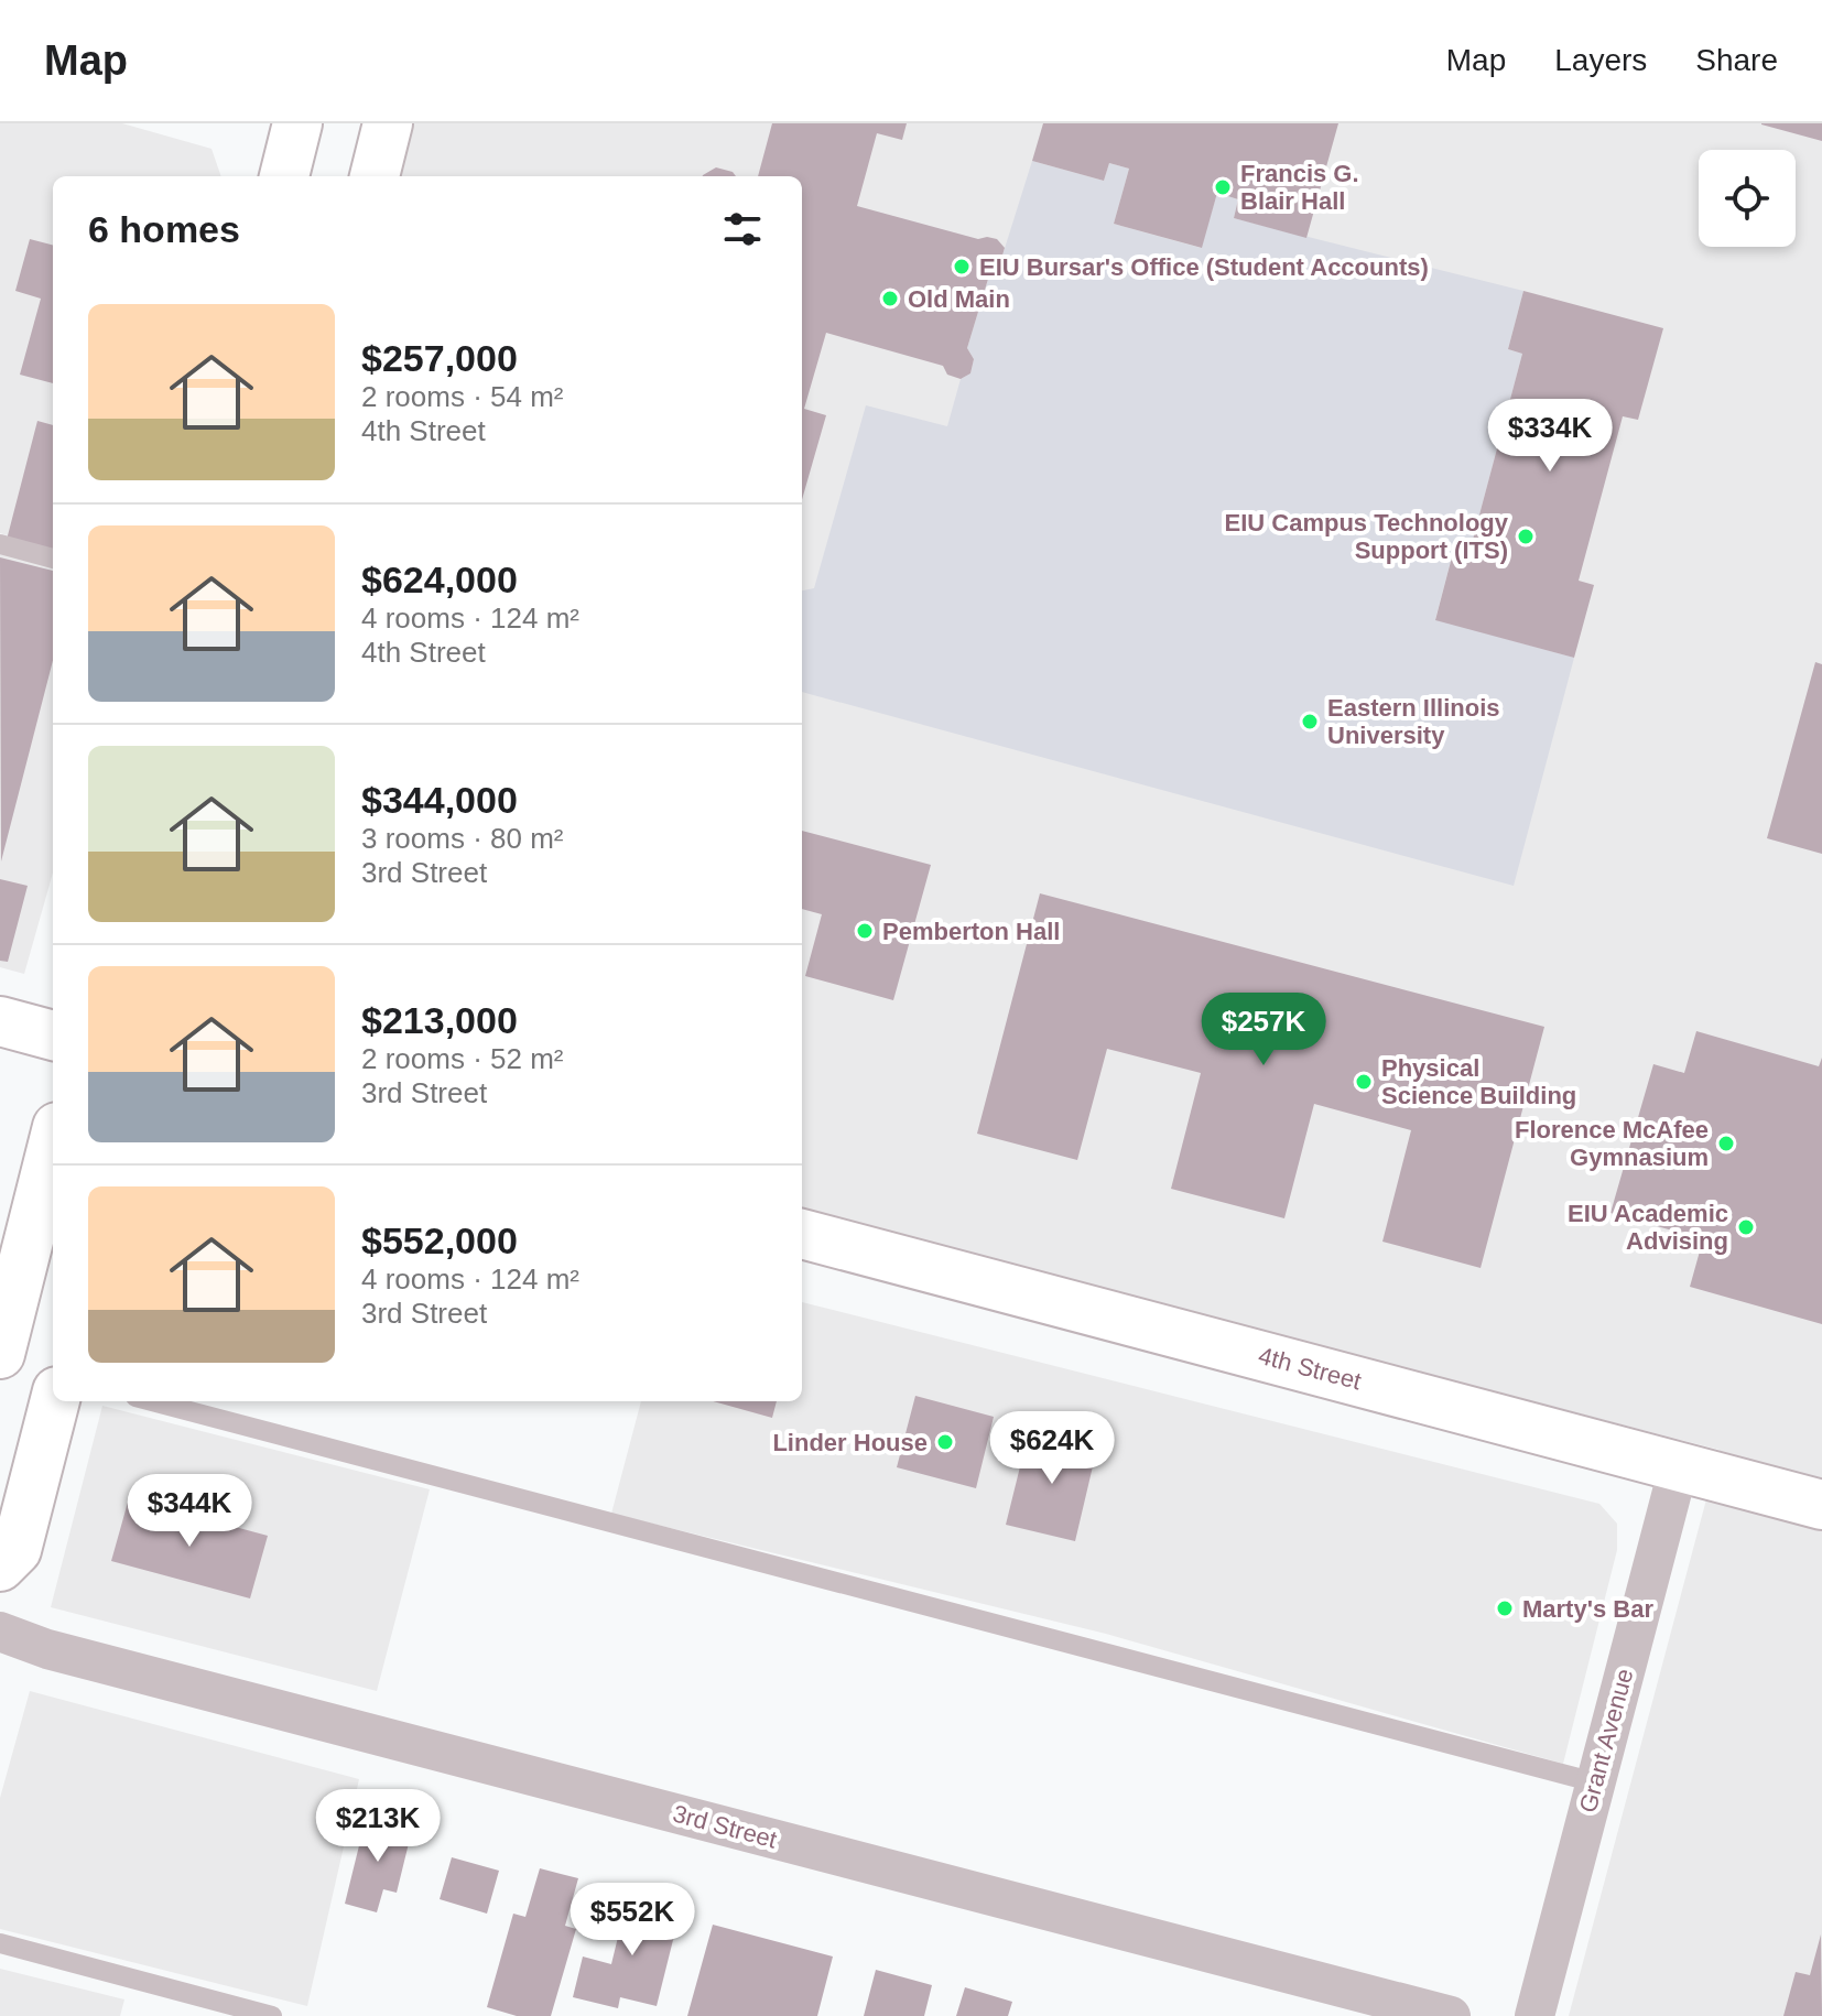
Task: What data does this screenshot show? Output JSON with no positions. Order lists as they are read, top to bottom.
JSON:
{
  "streets": {
    "street": ["4th Street", "Grant Avenue", "3rd Street"]
  },
  "crossings": [
    ["4th Street", "Grant Avenue"]
  ],
  "places": [
    "Francis G. Blair Hall",
    "EIU Bursar's Office (Student Accounts)",
    "Old Main",
    "EIU Campus Technology Support (ITS)",
    "Eastern Illinois University",
    "Pemberton Hall",
    "Physical Science Building",
    "Florence McAfee Gymnasium",
    "EIU Academic Advising",
    "Linder House",
    "Marty's Bar"
  ],
  "page": {
    "header": "Map",
    "nav": ["Map", "Layers", "Share"],
    "heading": "6 homes",
    "list": [
      {
        "name": "$257,000",
        "note": "2 rooms · 54 m² · 4th Street"
      },
      {
        "name": "$624,000",
        "note": "4 rooms · 124 m² · 4th Street"
      },
      {
        "name": "$344,000",
        "note": "3 rooms · 80 m² · 3rd Street"
      },
      {
        "name": "$213,000",
        "note": "2 rooms · 52 m² · 3rd Street"
      },
      {
        "name": "$552,000",
        "note": "4 rooms · 124 m² · 3rd Street"
      }
    ],
    "price": [
      "$334K",
      "$257K",
      "$624K",
      "$344K",
      "$213K",
      "$552K"
    ]
  }
}
